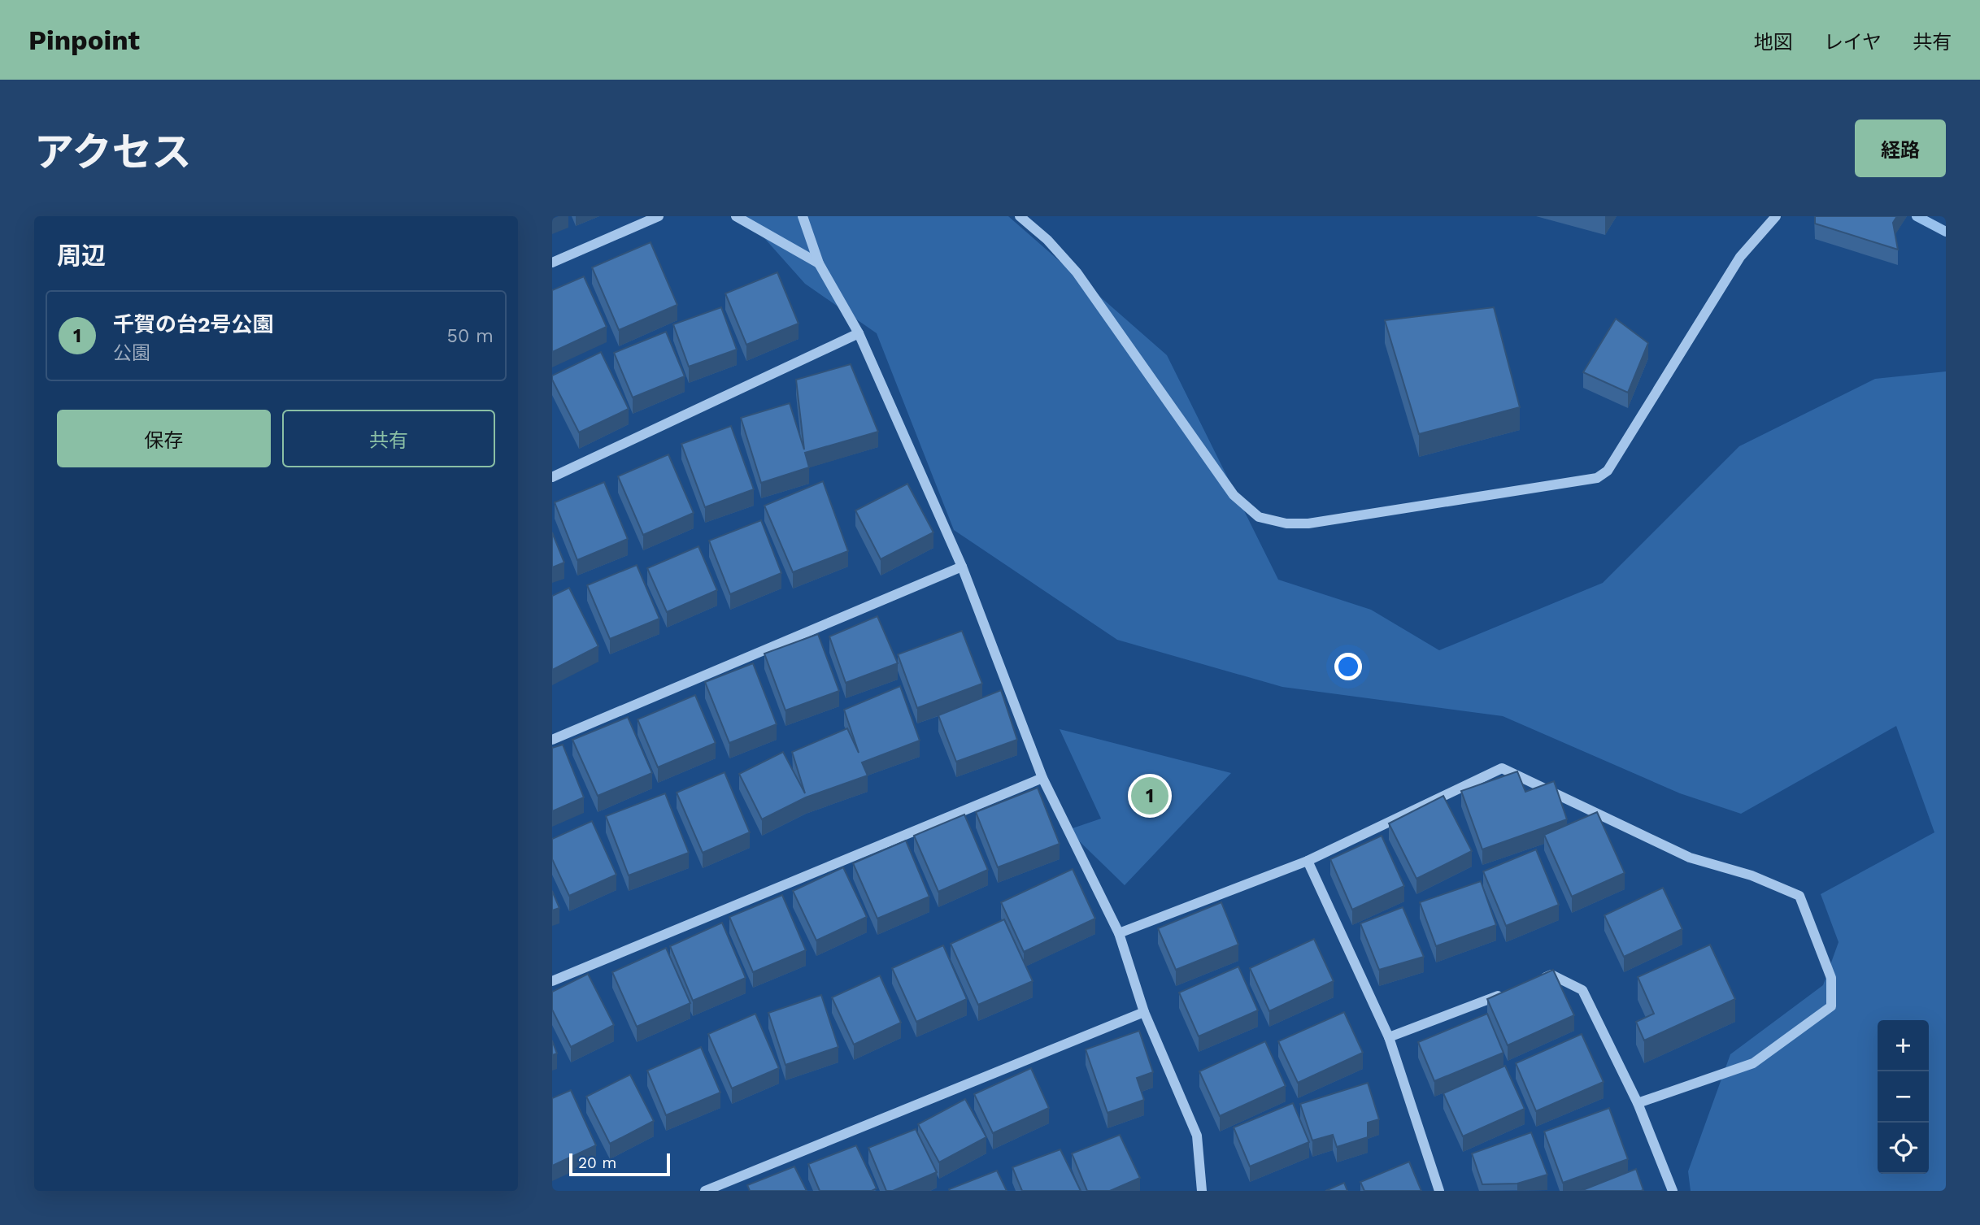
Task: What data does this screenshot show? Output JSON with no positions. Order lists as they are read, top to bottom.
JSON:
{
  "scale_bar": "20 m",
  "page": {
    "header": "Pinpoint",
    "nav": ["地図", "レイヤ", "共有"],
    "title": "アクセス",
    "buttons": [
      "経路",
      ["保存", "共有"]
    ],
    "heading": "周辺",
    "list": [
      {
        "mark": "1",
        "name": "千賀の台2号公園",
        "note": "公園",
        "value": "50 m"
      }
    ],
    "pins": "1",
    "map_buttons": ["+", "−"],
    "scale": "20 m"
  }
}
